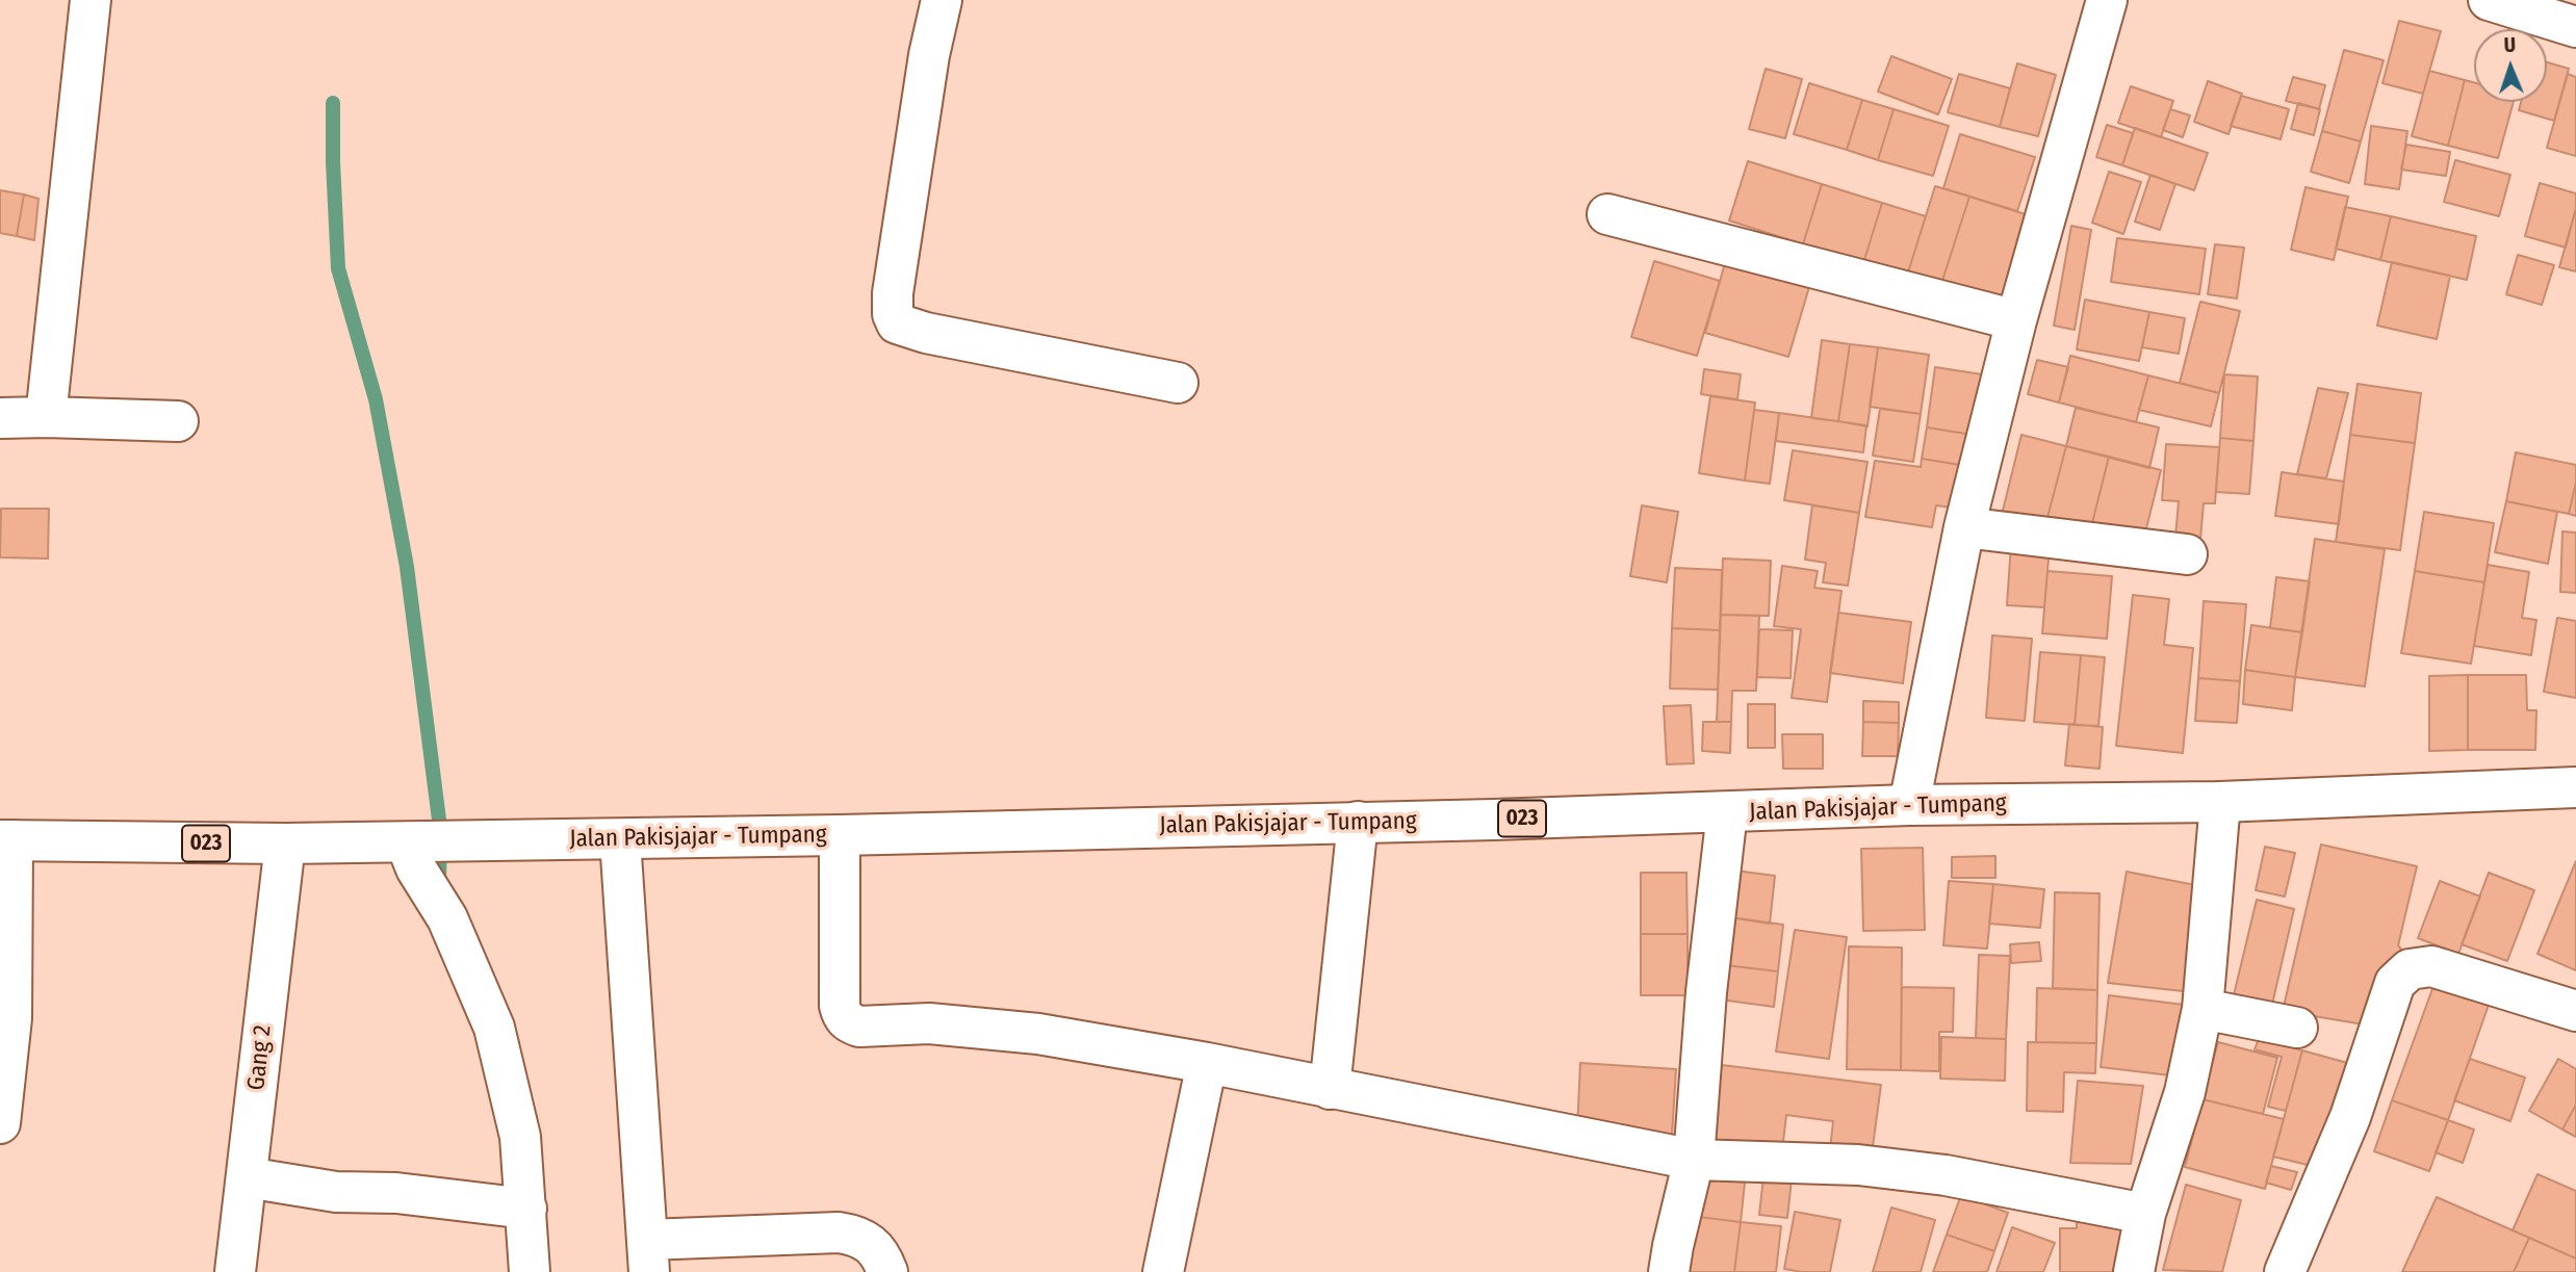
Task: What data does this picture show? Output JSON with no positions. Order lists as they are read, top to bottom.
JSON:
{
  "streets": {
    "street": ["Jalan Pakisjajar - Tumpang", "023", "Gang 2"]
  },
  "crossings": [
    ["Jalan Pakisjajar - Tumpang", "Gang 2"]
  ],
  "north": "top"
}
